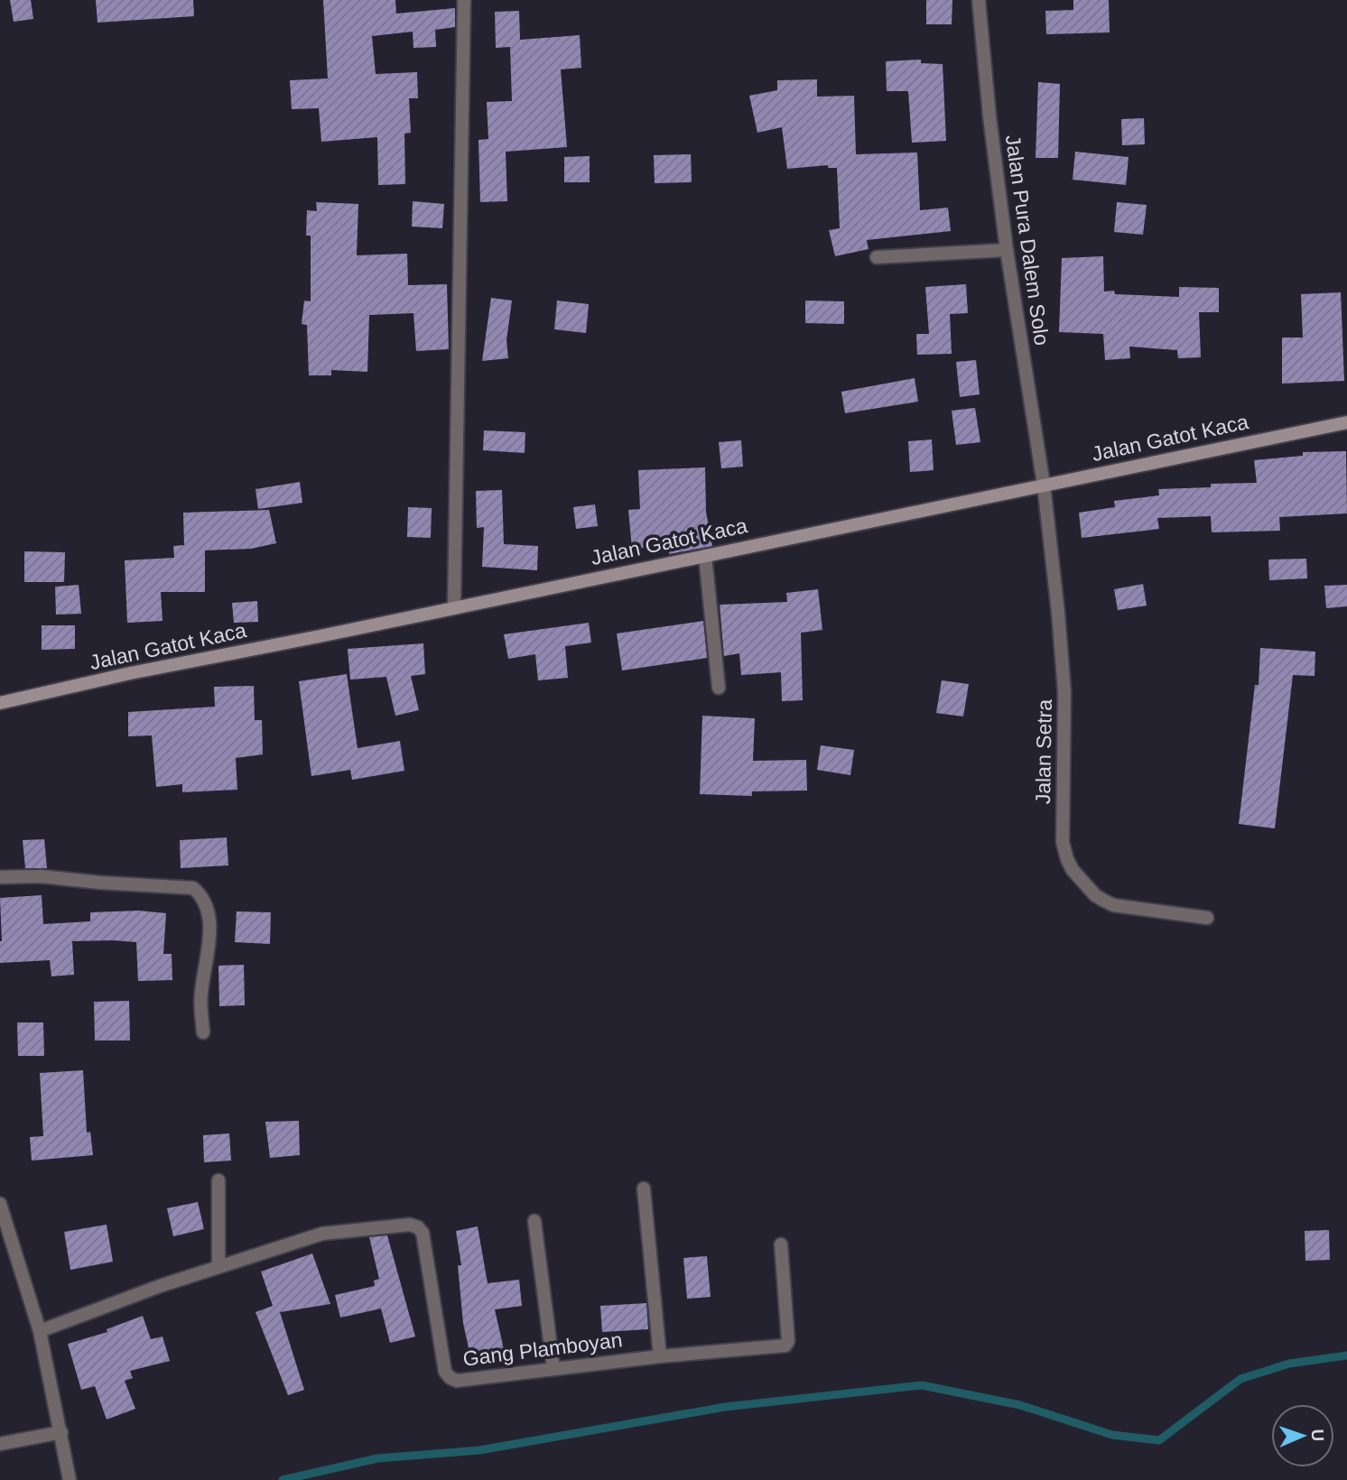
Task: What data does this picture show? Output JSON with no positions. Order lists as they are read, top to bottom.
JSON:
{
  "streets": {
    "main road": ["Jalan Gatot Kaca"],
    "street": ["Jalan Pura Dalem Solo", "Jalan Setra", "Gang Plamboyan"]
  },
  "crossings": [
    ["Jalan Pura Dalem Solo", "Jalan Gatot Kaca"],
    ["Jalan Pura Dalem Solo", "Jalan Setra"],
    ["Jalan Gatot Kaca", "Jalan Setra"]
  ],
  "north": "right"
}
